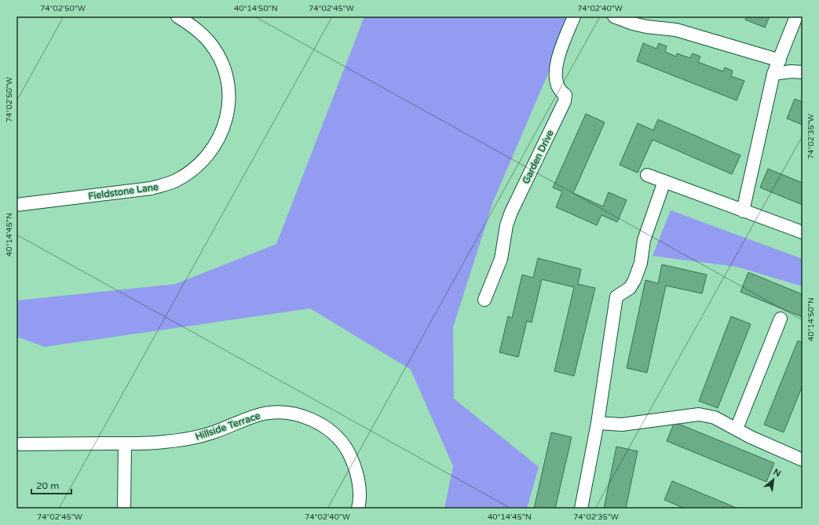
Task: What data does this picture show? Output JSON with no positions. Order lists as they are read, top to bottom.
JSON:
{
  "streets": {
    "street": ["Garden Drive", "Fieldstone Lane", "Hillside Terrace"]
  },
  "scale_bar": "20 m",
  "north": "top right",
  "coordinates": [
    "74°02'50\"W",
    "40°14'50\"N",
    "74°02'45\"W",
    "74°02'40\"W",
    "74°02'35\"W",
    "40°14'45\"N"
  ]
}
